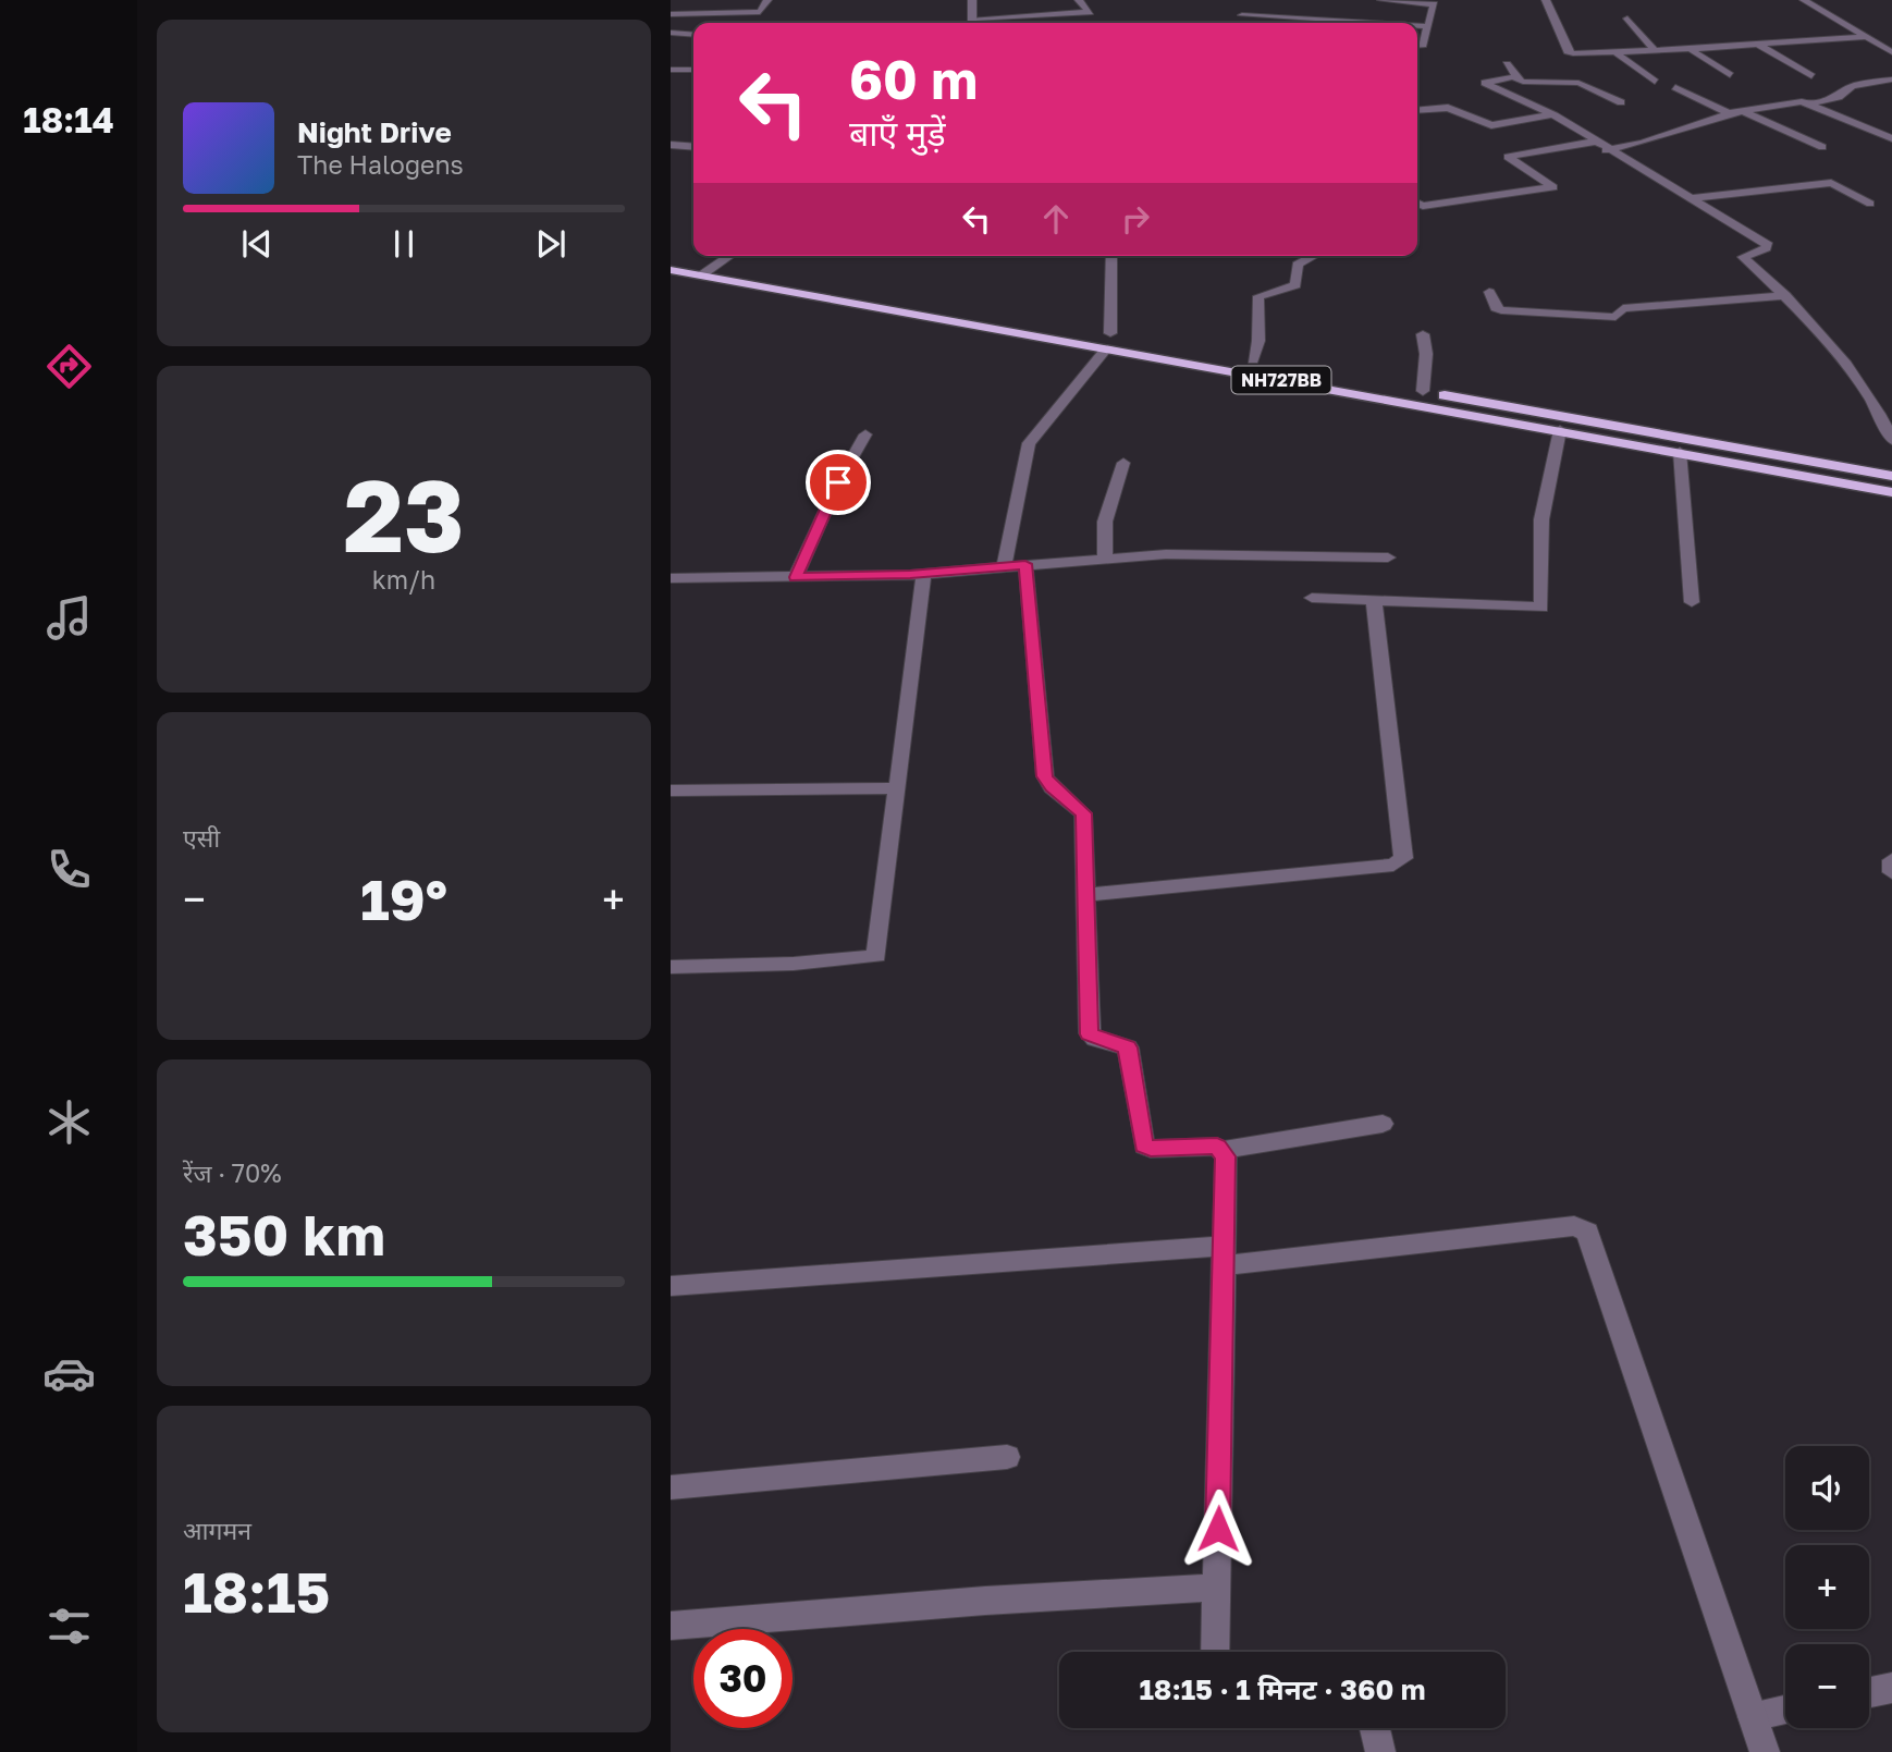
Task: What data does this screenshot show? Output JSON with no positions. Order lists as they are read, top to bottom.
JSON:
{
  "streets": {
    "highway": ["NH727BB"]
  },
  "page": {
    "tabs": "18:14",
    "turn": ["60 m", "बाएँ मुड़ें"],
    "song": ["Night Drive", "The Halogens"],
    "tile": [
      ["23", "km/h"],
      "एसी",
      ["रेंज · 70%", "350 km"],
      ["आगमन", "18:15"]
    ],
    "heat": ["−", "19°", "+"],
    "map_buttons": ["+", "−"],
    "limit": "30",
    "trip": "18:15 · 1 मिनट · 360 m"
  }
}
